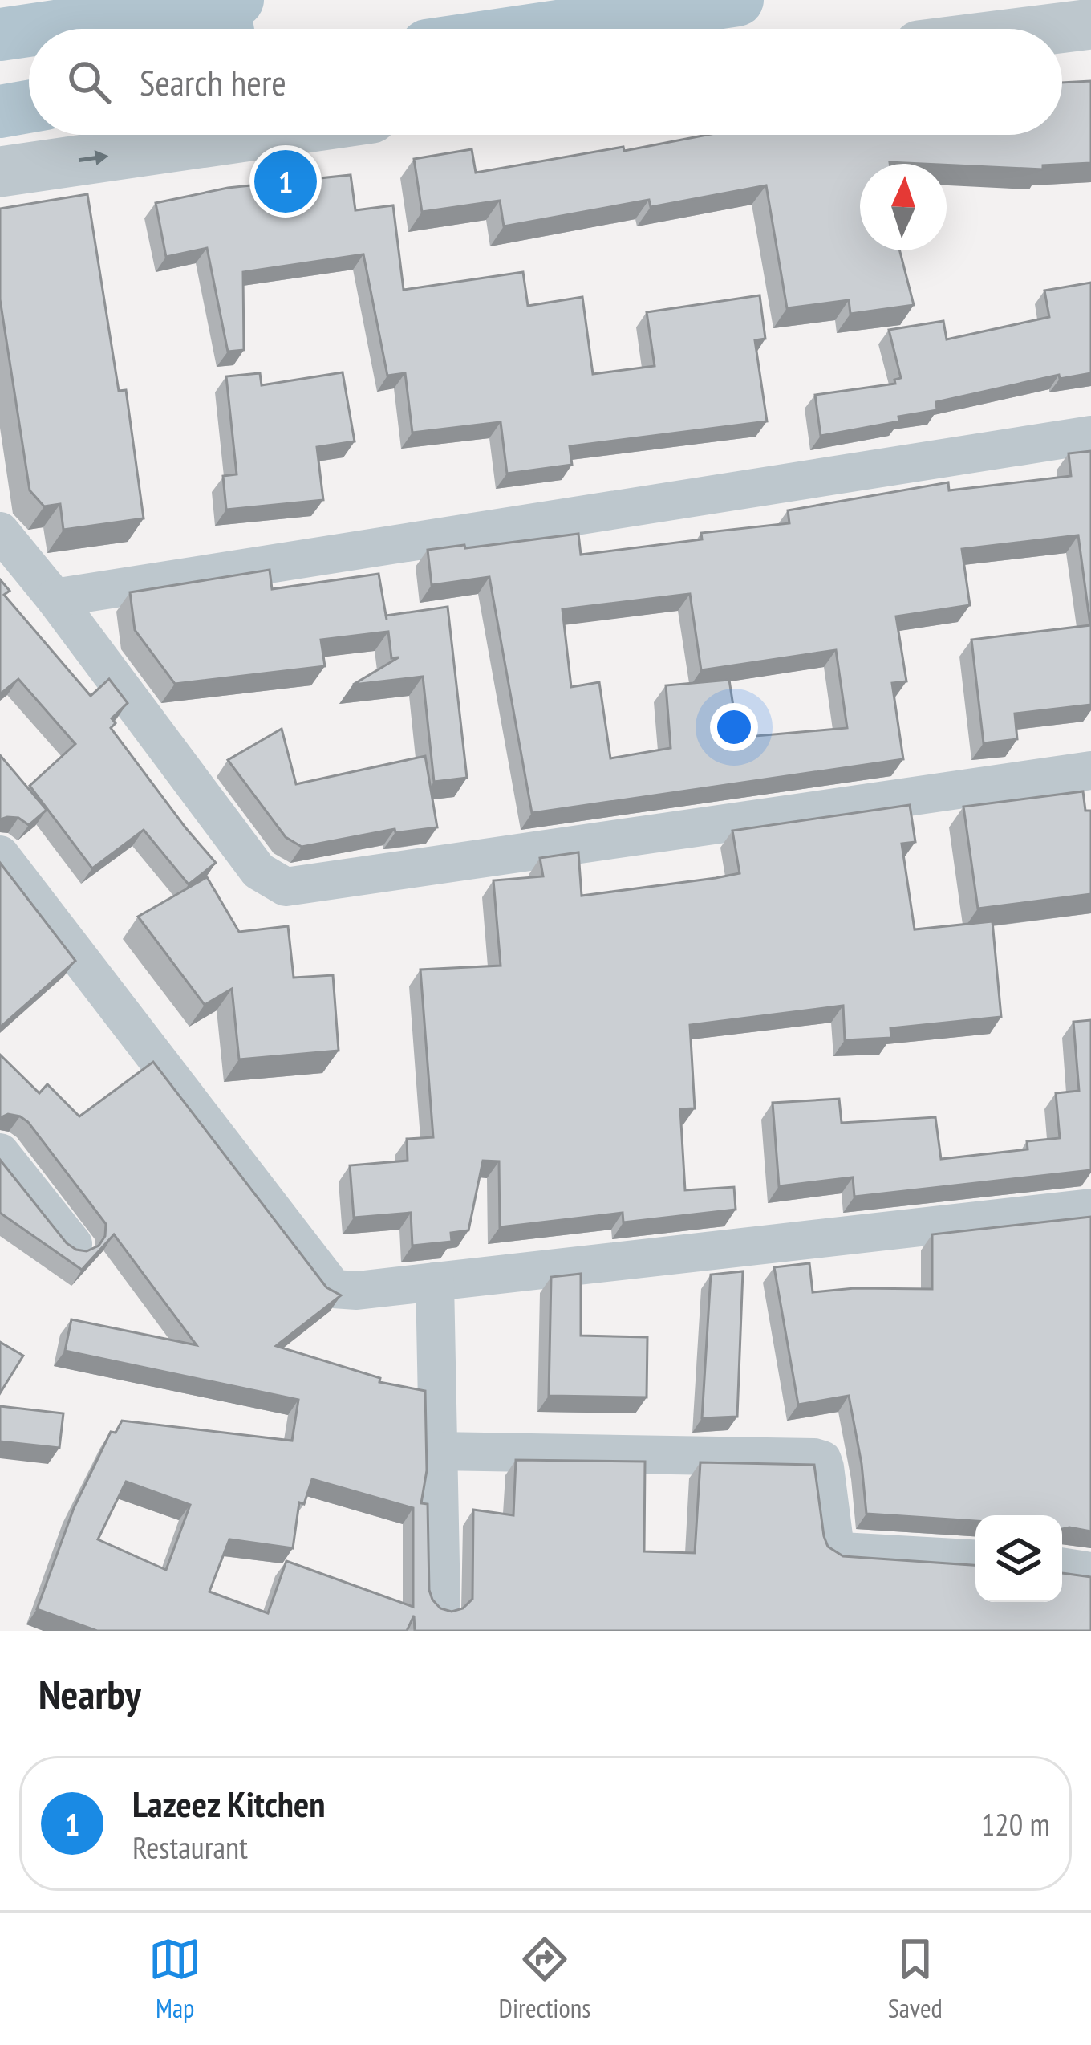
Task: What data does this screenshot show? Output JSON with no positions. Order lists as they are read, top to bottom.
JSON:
{
  "north": "top",
  "page": {
    "search": "Search here",
    "pins": "1",
    "heading": "Nearby",
    "list": [
      {
        "mark": "1",
        "name": "Lazeez Kitchen",
        "note": "Restaurant",
        "value": "120 m"
      }
    ],
    "nav": ["Map", "Directions", "Saved"]
  }
}
